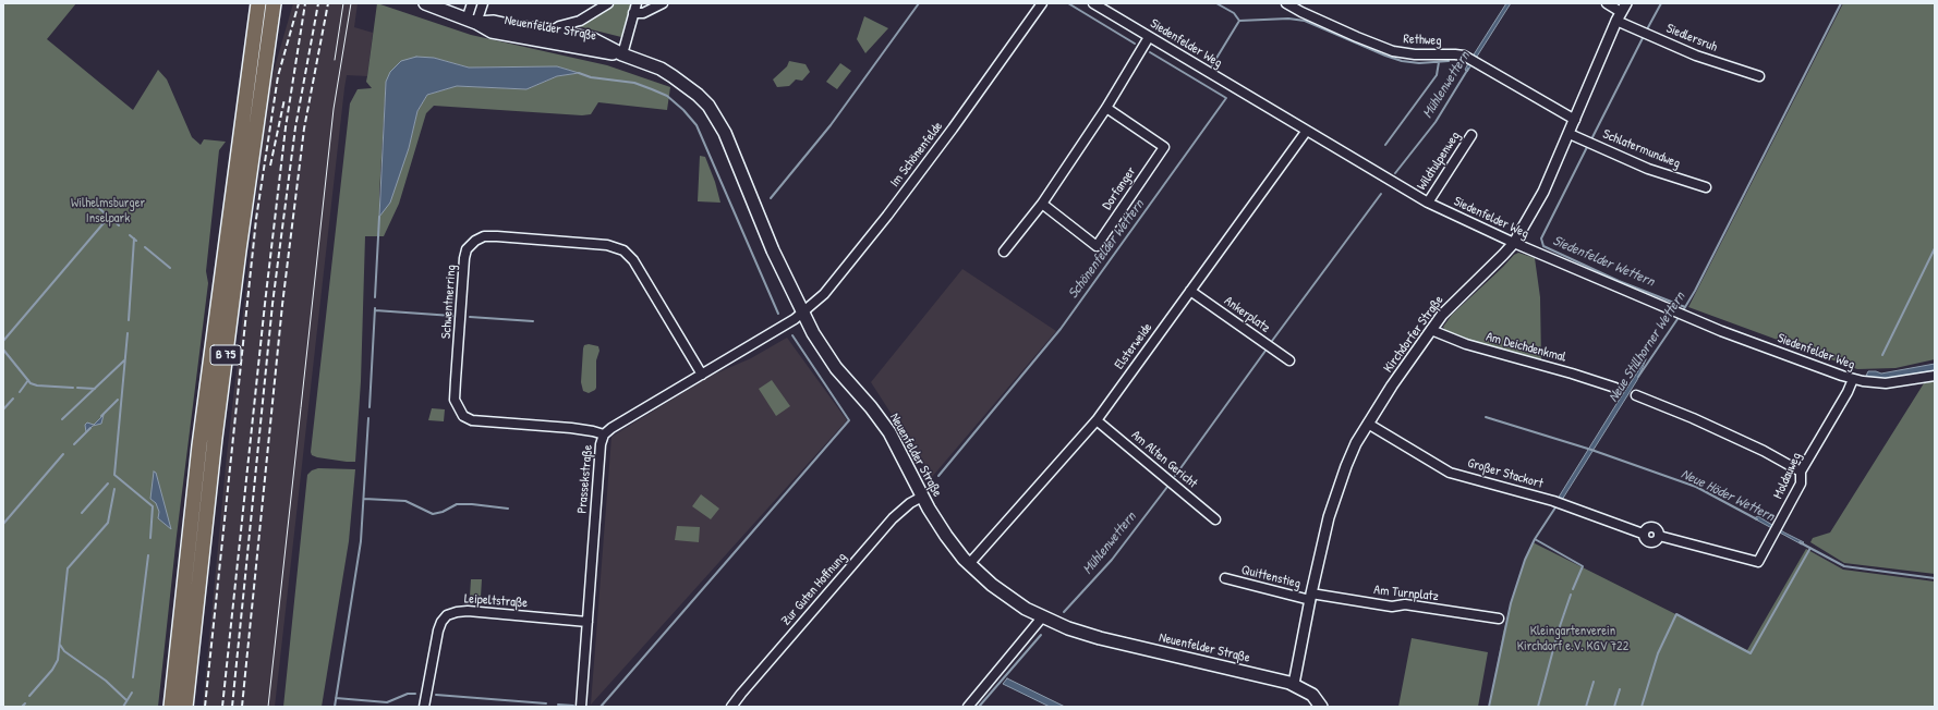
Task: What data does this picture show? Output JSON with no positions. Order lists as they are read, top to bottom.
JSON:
{
  "streets": {
    "highway": ["B 75"],
    "main road": ["Neuenfelder Straße"],
    "street": [
      "Siedlersruh",
      "Rethweg",
      "Siedenfelder Weg",
      "Schlatermundweg",
      "Im Schönenfelde",
      "Wildtulpenweg",
      "Dorfanger",
      "Schwentnerring",
      "Ankerplatz",
      "Kirchdorfer Straße",
      "Elsterweide",
      "Am Deichdenkmal",
      "Am Alten Gericht",
      "Großer Stackort",
      "Moldauweg",
      "Prassekstraße",
      "Quittenstieg",
      "Zur Guten Hoffnung",
      "Am Turnplatz",
      "Leipeltstraße"
    ]
  },
  "crossings": [
    ["Neuenfelder Straße", "Im Schönenfelde"],
    ["Neuenfelder Straße", "Kirchdorfer Straße"],
    ["Neuenfelder Straße", "Elsterweide"],
    ["Neuenfelder Straße", "Prassekstraße"],
    ["Neuenfelder Straße", "Zur Guten Hoffnung"],
    ["Siedlersruh", "Kirchdorfer Straße"],
    ["Rethweg", "Kirchdorfer Straße"],
    ["Siedenfelder Weg", "Wildtulpenweg"],
    ["Siedenfelder Weg", "Kirchdorfer Straße"],
    ["Siedenfelder Weg", "Elsterweide"],
    ["Siedenfelder Weg", "Moldauweg"],
    ["Schlatermundweg", "Kirchdorfer Straße"],
    ["Im Schönenfelde", "Prassekstraße"],
    ["Schwentnerring", "Prassekstraße"],
    ["Ankerplatz", "Elsterweide"],
    ["Kirchdorfer Straße", "Am Deichdenkmal"],
    ["Kirchdorfer Straße", "Großer Stackort"],
    ["Kirchdorfer Straße", "Quittenstieg"],
    ["Kirchdorfer Straße", "Am Turnplatz"],
    ["Elsterweide", "Am Alten Gericht"],
    ["Großer Stackort", "Moldauweg"],
    ["Prassekstraße", "Leipeltstraße"],
    ["Quittenstieg", "Am Turnplatz"]
  ],
  "water": [
    "Mühlenwettern",
    "Schönenfelder Wettern",
    "Siedenfelder Wettern",
    "Neue Stillhorner Wettern",
    "Neue Höder Wettern"
  ],
  "parks": ["Wilhelmsburger Inselpark", "Kleingartenverein Kirchdorf e.V. KGV 722"]
}
